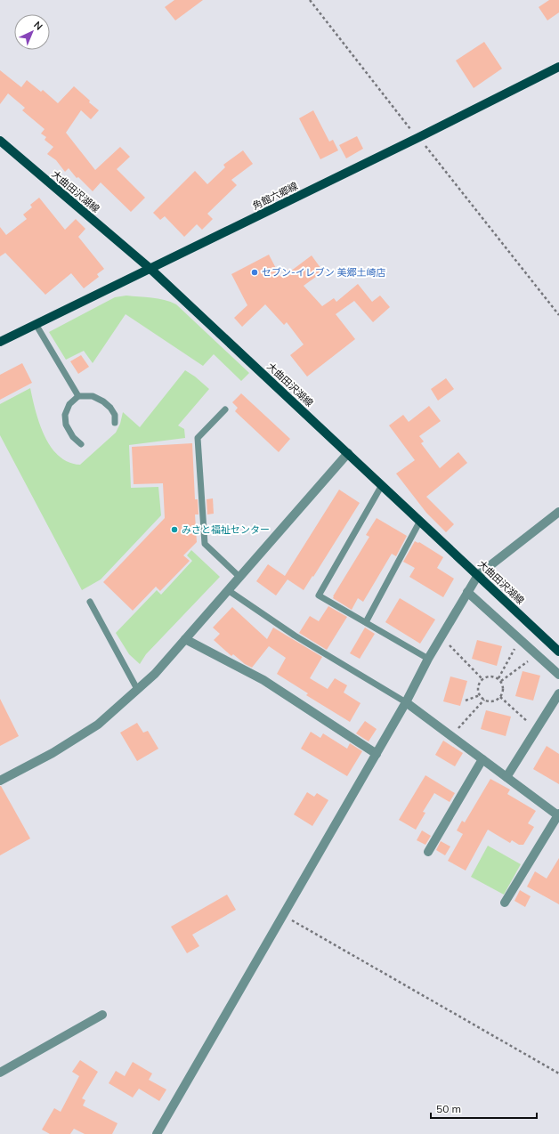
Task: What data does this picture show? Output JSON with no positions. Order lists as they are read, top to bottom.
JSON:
{
  "streets": {
    "main road": ["大曲田沢湖線", "角館六郷線"]
  },
  "crossings": [
    ["大曲田沢湖線", "角館六郷線"]
  ],
  "places": ["セブン-イレブン 美郷土崎店", "みさと福祉センター"],
  "scale_bar": "50 m",
  "north": "top right"
}
